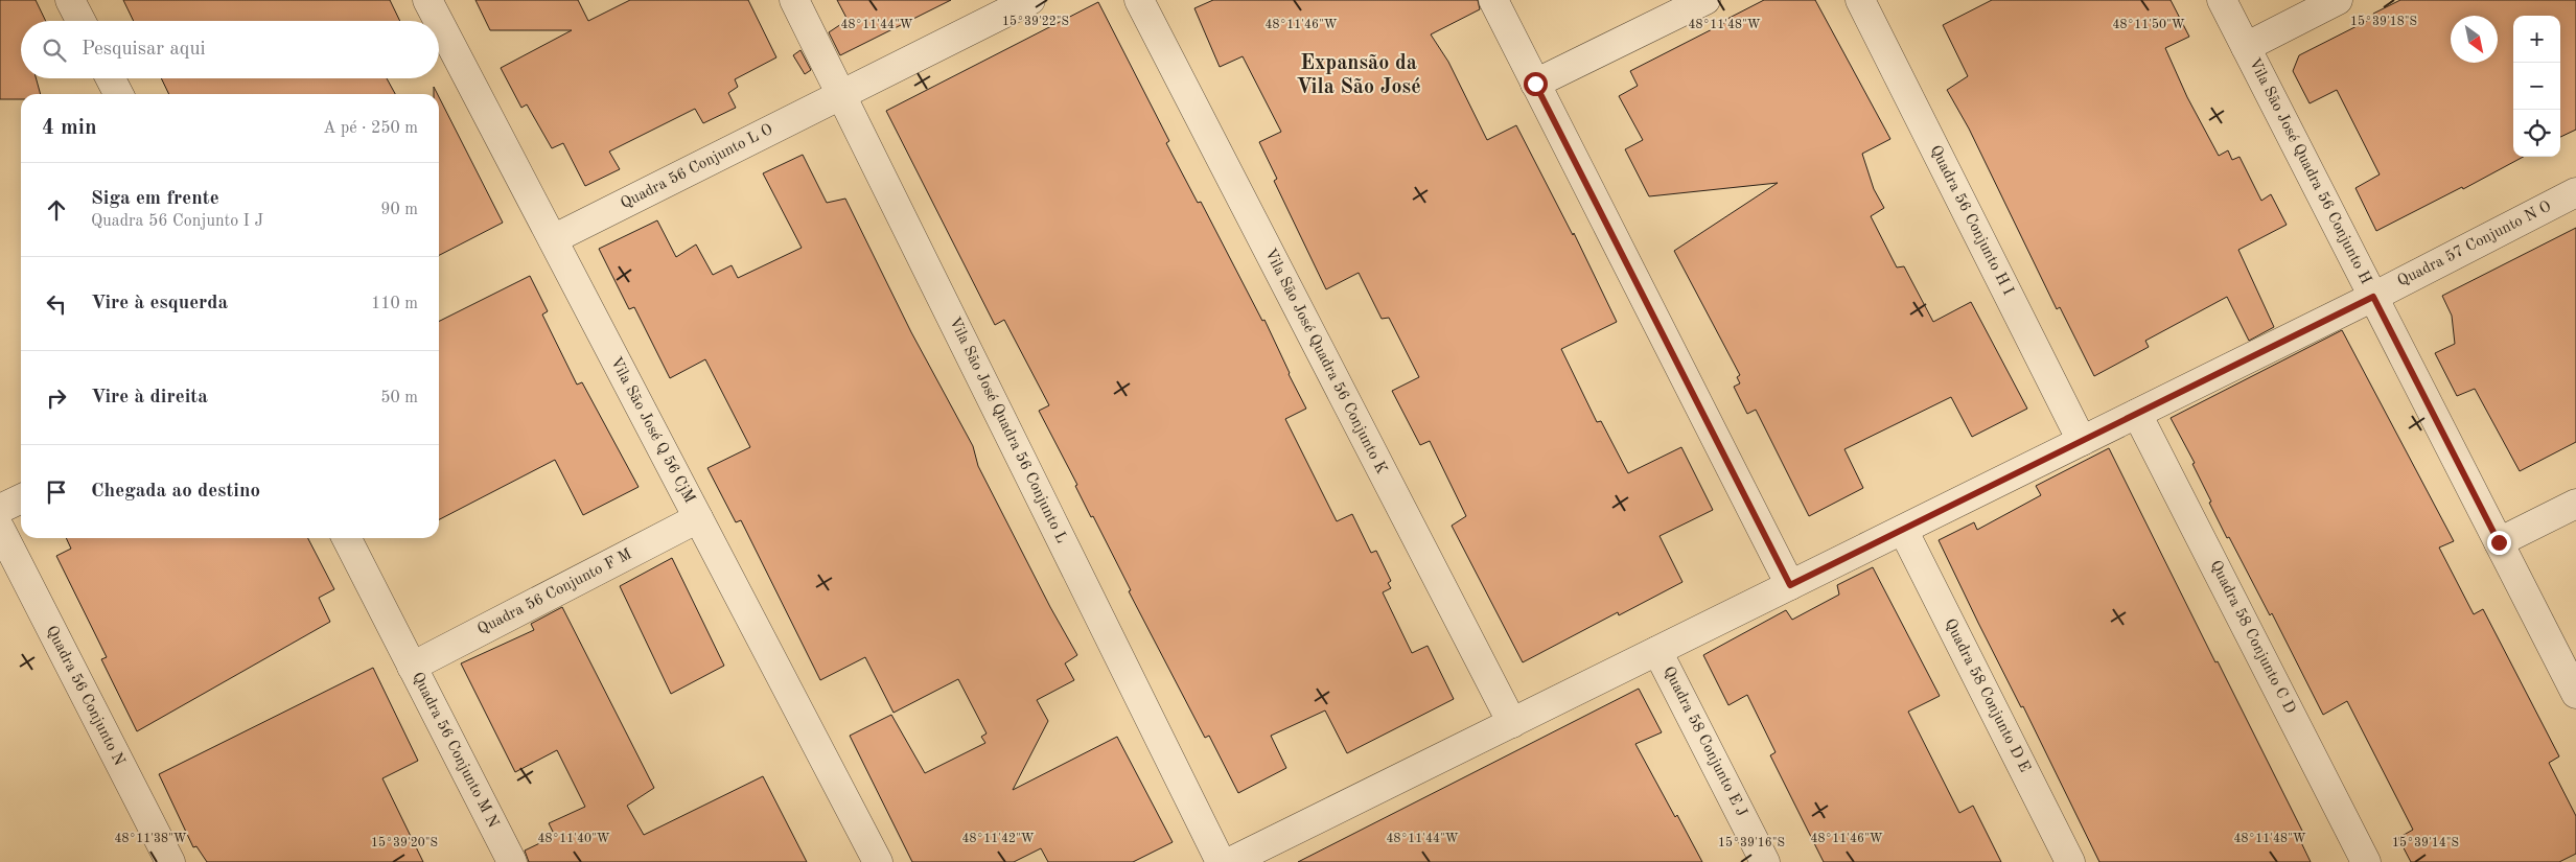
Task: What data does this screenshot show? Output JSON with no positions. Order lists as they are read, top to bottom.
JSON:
{
  "streets": {
    "street": [
      "Quadra 56 Conjunto L O",
      "Vila São José Quadra 56 Conjunto H",
      "Quadra 56 Conjunto H I",
      "Quadra 57 Conjunto N O",
      "Vila São José Quadra 56 Conjunto K",
      "Vila São José Q 56 CjM",
      "Vila São José Quadra 56 Conjunto L",
      "Quadra 56 Conjunto F M",
      "Quadra 58 Conjunto C D",
      "Quadra 56 Conjunto N",
      "Quadra 58 Conjunto D E",
      "Quadra 58 Conjunto E J",
      "Quadra 56 Conjunto M N"
    ]
  },
  "crossings": [
    ["Quadra 56 Conjunto L O", "Vila São José Q 56 CjM"],
    ["Quadra 56 Conjunto L O", "Vila São José Quadra 56 Conjunto L"],
    ["Vila São José Quadra 56 Conjunto H", "Quadra 57 Conjunto N O"],
    ["Quadra 56 Conjunto H I", "Quadra 57 Conjunto N O"],
    ["Quadra 57 Conjunto N O", "Vila São José Quadra 56 Conjunto K"],
    ["Quadra 57 Conjunto N O", "Quadra 58 Conjunto C D"],
    ["Quadra 57 Conjunto N O", "Quadra 58 Conjunto D E"],
    ["Quadra 57 Conjunto N O", "Quadra 58 Conjunto E J"],
    ["Vila São José Q 56 CjM", "Quadra 56 Conjunto F M"],
    ["Quadra 56 Conjunto F M", "Quadra 56 Conjunto M N"]
  ],
  "districts": ["Expansão da Vila São José"],
  "north": "bottom right",
  "page": {
    "map_buttons": ["+", "−"],
    "search": "Pesquisar aqui",
    "heading": ["4 min", "A pé · 250 m"],
    "list": [
      ["Siga em frente", "Quadra 56 Conjunto I J", "90 m"],
      ["Vire à esquerda", "110 m"],
      ["Vire à direita", "50 m"],
      "Chegada ao destino"
    ]
  },
  "coordinates": [
    "15°39'22\"S",
    "15°39'18\"S",
    "48°11'44\"W",
    "48°11'46\"W",
    "48°11'48\"W",
    "48°11'50\"W",
    "48°11'38\"W",
    "48°11'40\"W",
    "48°11'42\"W",
    "15°39'20\"S",
    "15°39'16\"S",
    "15°39'14\"S"
  ]
}
